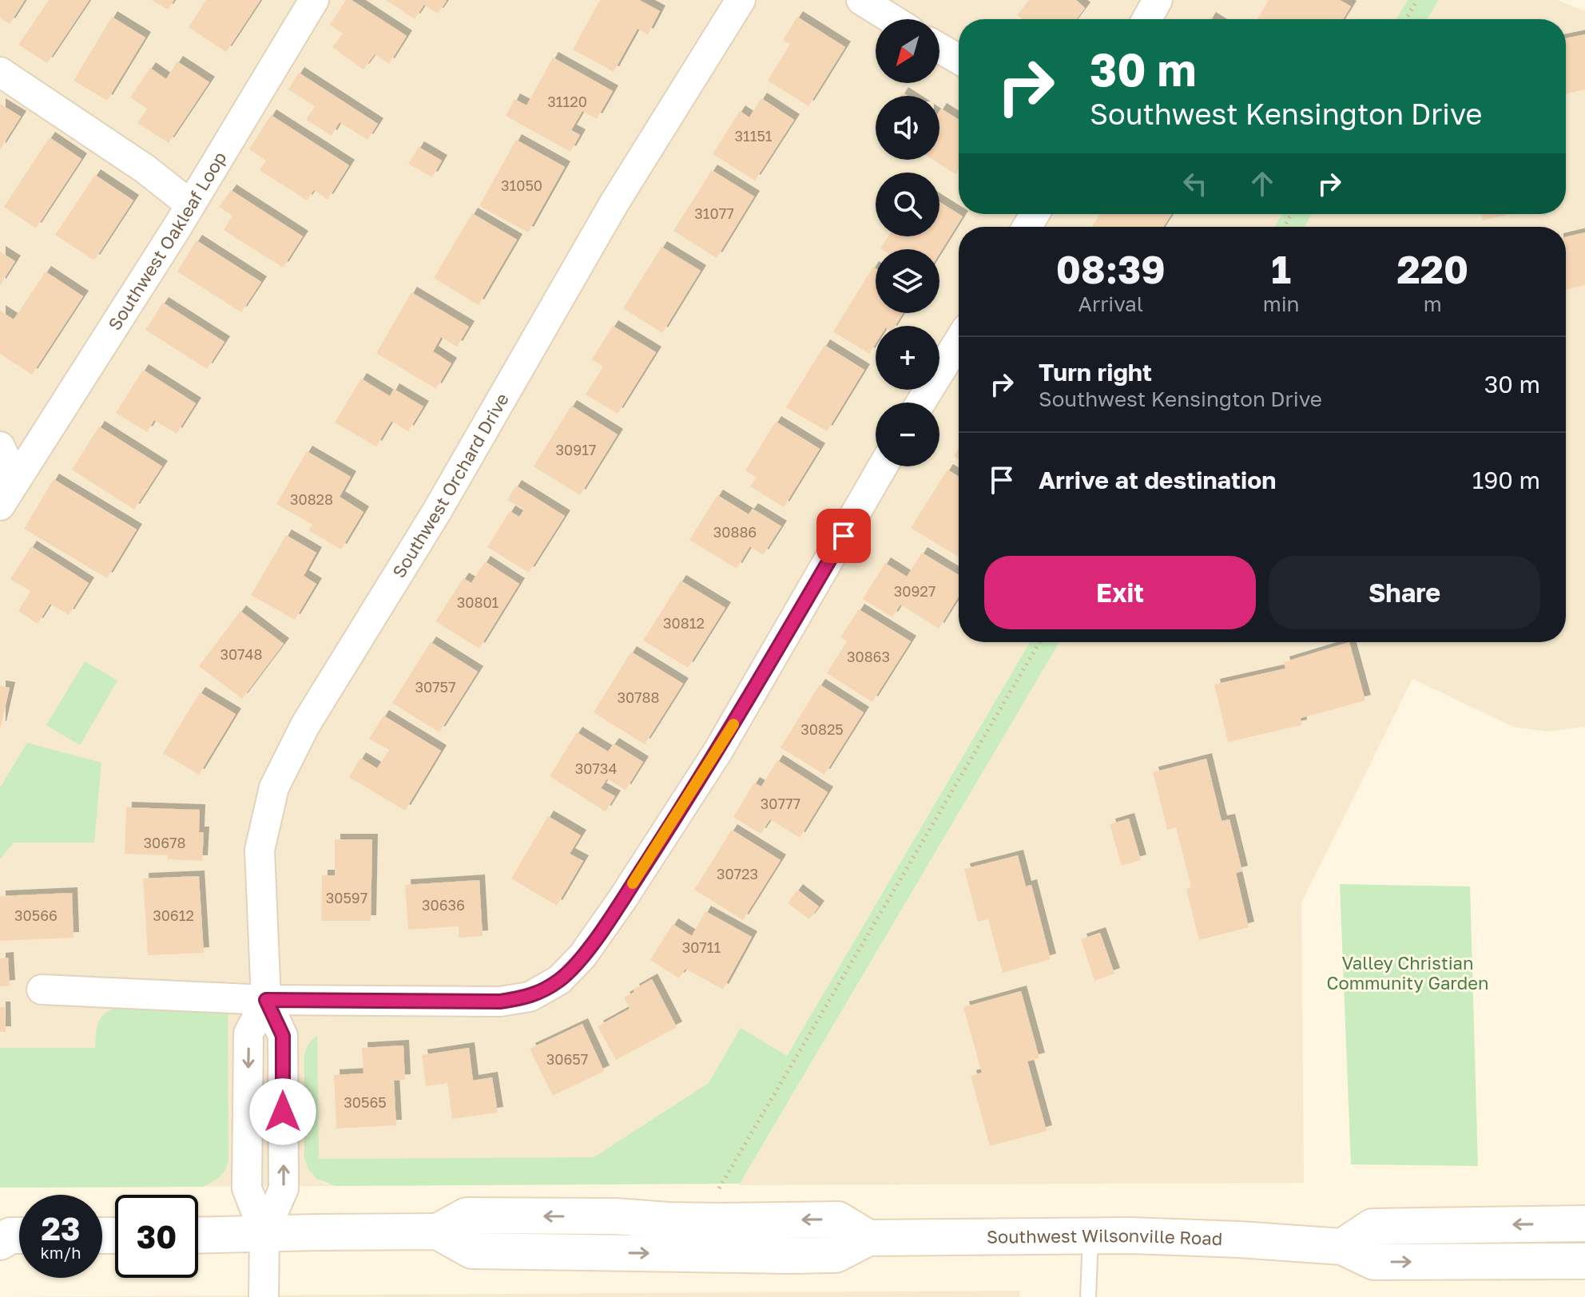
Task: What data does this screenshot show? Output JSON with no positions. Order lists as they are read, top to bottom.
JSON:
{
  "streets": {
    "main road": ["Southwest Wilsonville Road"],
    "street": ["Southwest Oakleaf Loop", "Southwest Orchard Drive"]
  },
  "parks": ["Valley Christian Community Garden"],
  "house_numbers": [
    "31120",
    "31151",
    "31050",
    "31077",
    "30917",
    "30828",
    "30886",
    "30927",
    "30801",
    "30812",
    "30748",
    "30863",
    "30757",
    "30788",
    "30825",
    "30734",
    "30777",
    "30678",
    "30723",
    "30597",
    "30636",
    "30566",
    "30612",
    "30711",
    "30657",
    "30565"
  ],
  "north": "bottom left",
  "page": {
    "map_buttons": ["+", "−"],
    "turn": ["30 m", "Southwest Kensington Drive"],
    "eta": [
      "08:39",
      "Arrival",
      "1",
      "min",
      "220",
      "m"
    ],
    "list": [
      {
        "name": "Turn right",
        "note": "Southwest Kensington Drive",
        "value": "30 m"
      },
      {
        "name": "Arrive at destination",
        "value": "190 m"
      }
    ],
    "buttons": ["Exit", "Share"],
    "speed": "23 km/h",
    "limit": "30"
  }
}
